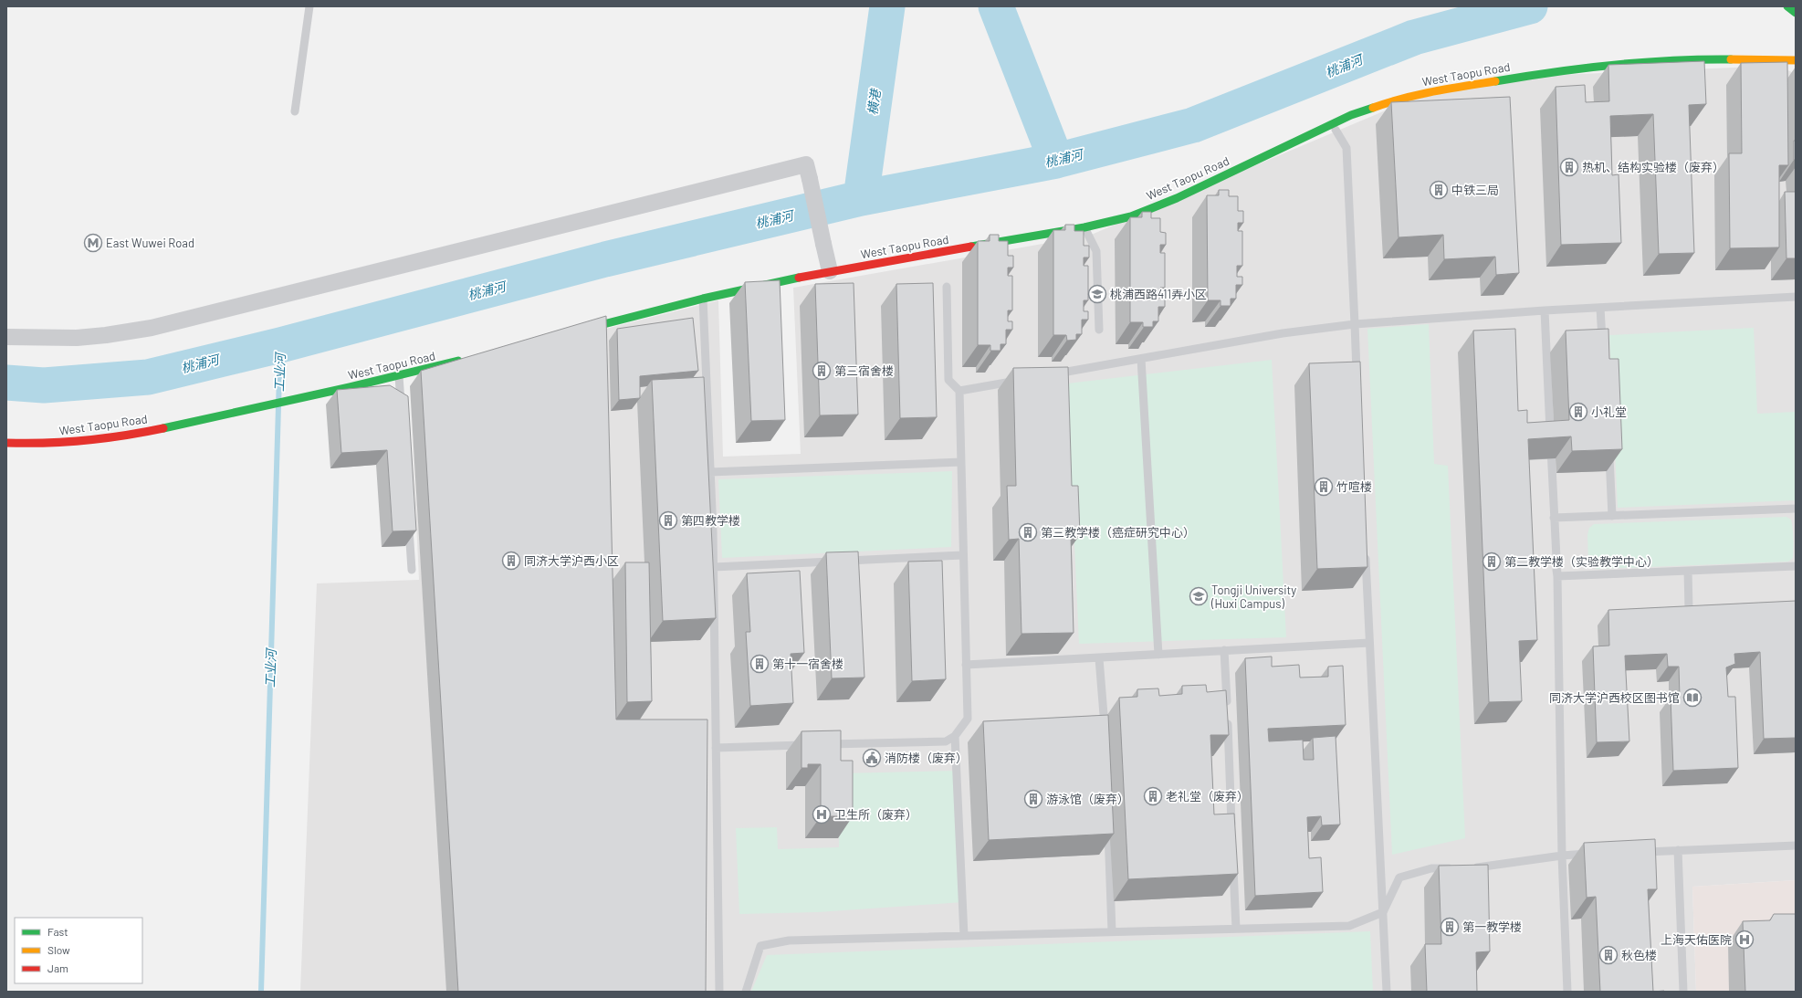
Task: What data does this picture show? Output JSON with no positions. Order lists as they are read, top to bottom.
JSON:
{
  "streets": {
    "street": ["West Taopu Road"]
  },
  "water": ["桃浦河", "横港", "工业河"],
  "places": {
    "building": [
      "热机、结构实验楼（废弃）",
      "中铁三局",
      "第三宿舍楼",
      "小礼堂",
      "竹喧楼",
      "第四教学楼",
      "第三教学楼（癌症研究中心）",
      "同济大学沪西小区",
      "第二教学楼（实验教学中心）",
      "第十一宿舍楼",
      "老礼堂（废弃）",
      "游泳馆（废弃）",
      "第一教学楼",
      "秋色楼"
    ],
    "metro station": ["East Wuwei Road"],
    "school or university": ["桃浦西路411弄小区", "Tongji University (Huxi Campus)"],
    "library": ["同济大学沪西校区图书馆"],
    "public building": ["消防楼（废弃）"],
    "hospital": ["卫生所（废弃）", "上海天佑医院"]
  },
  "legend": ["Fast", "Slow", "Jam"]
}
